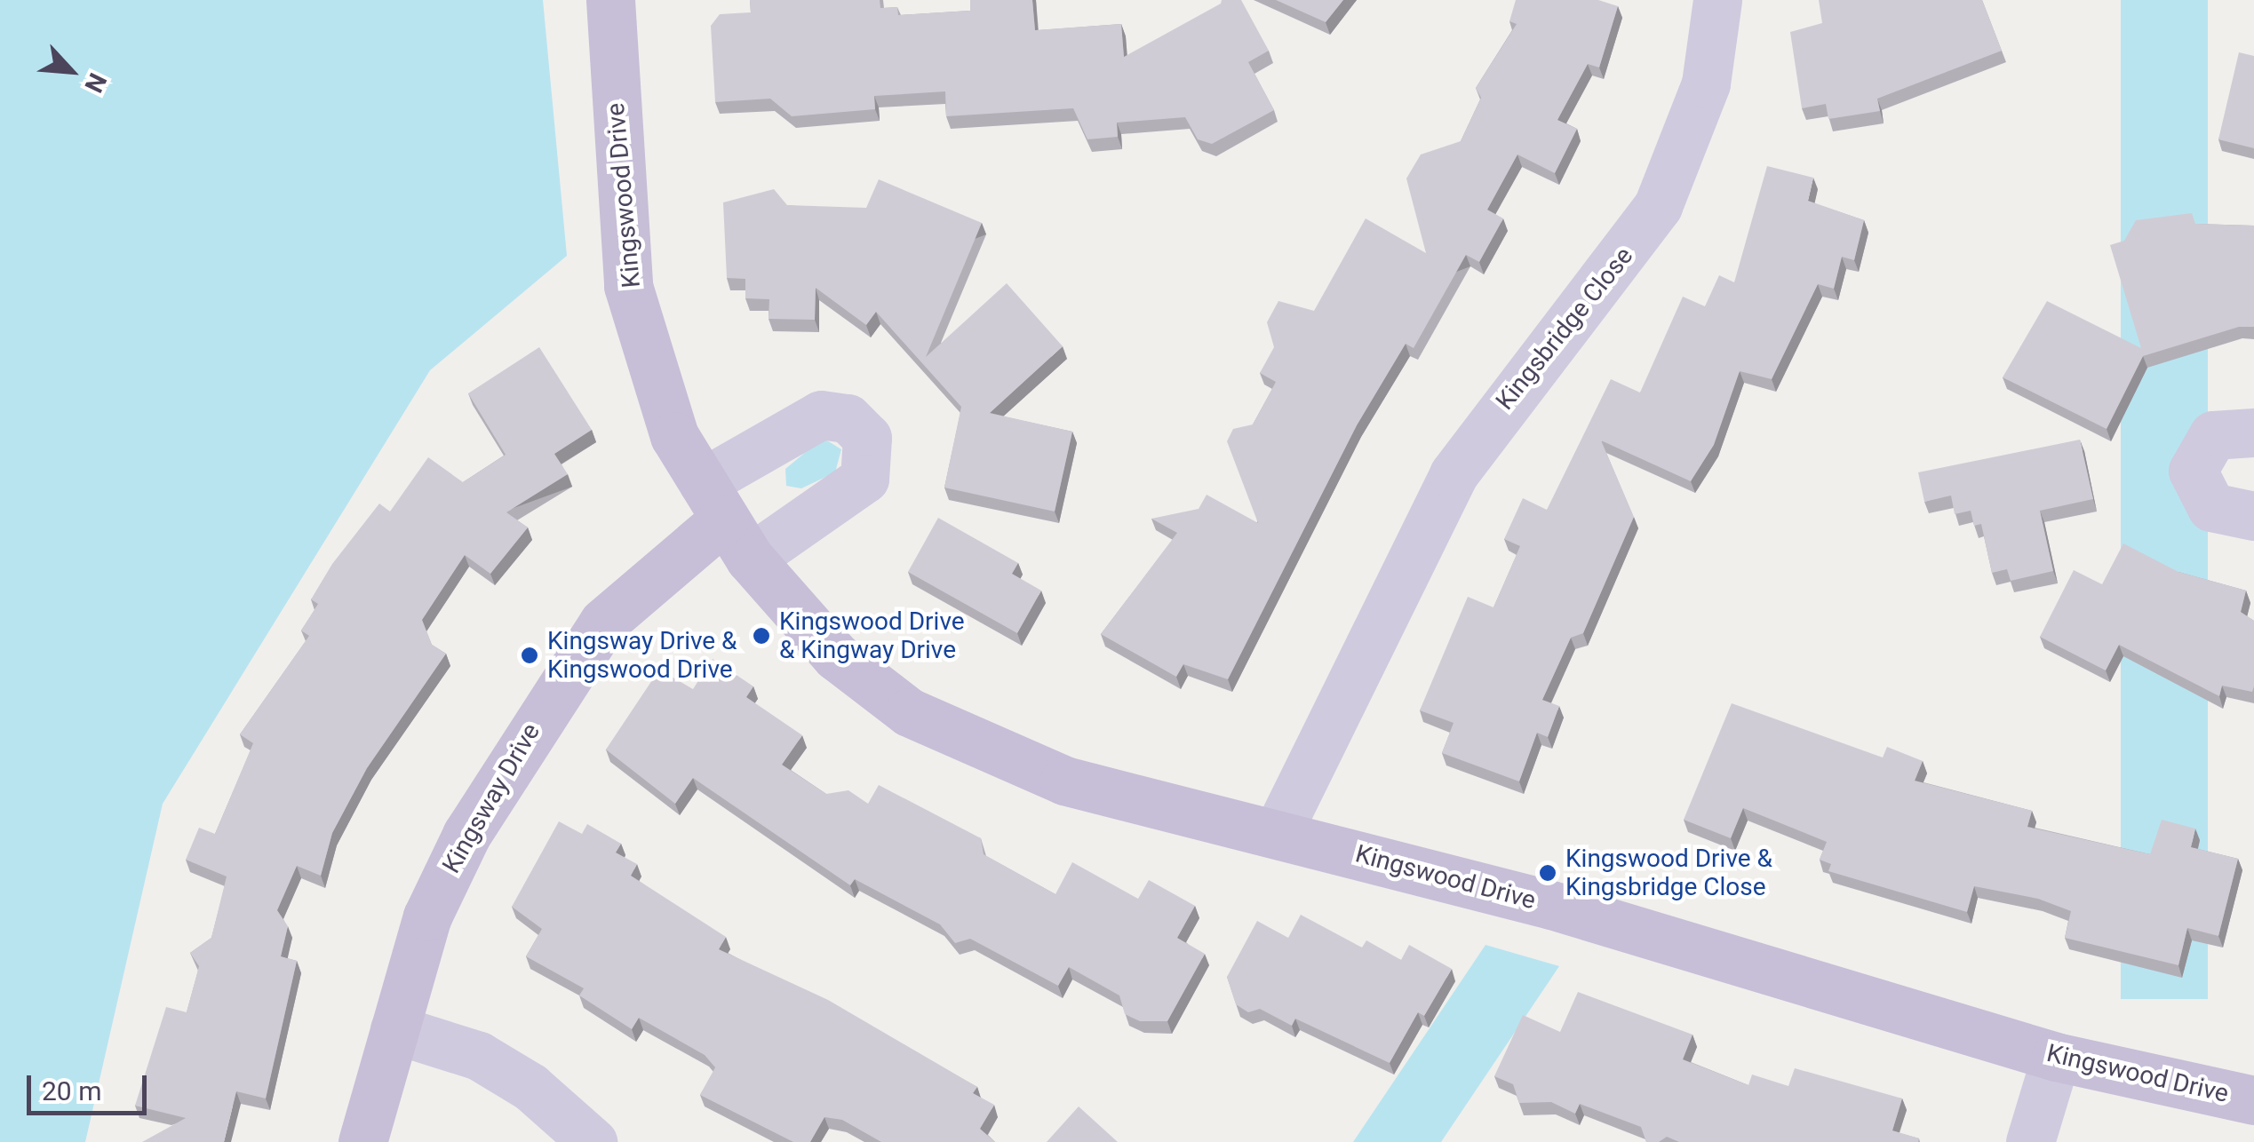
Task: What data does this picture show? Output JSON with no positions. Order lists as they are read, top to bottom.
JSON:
{
  "streets": {
    "street": ["Kingswood Drive", "Kingsbridge Close", "Kingsway Drive"]
  },
  "crossings": [
    ["Kingswood Drive", "Kingsbridge Close"],
    ["Kingswood Drive", "Kingsway Drive"]
  ],
  "places": ["Kingswood Drive & Kingway Drive", "Kingsway Drive & Kingswood Drive", "Kingswood Drive & Kingsbridge Close"],
  "scale_bar": "20 m",
  "north": "bottom right"
}
